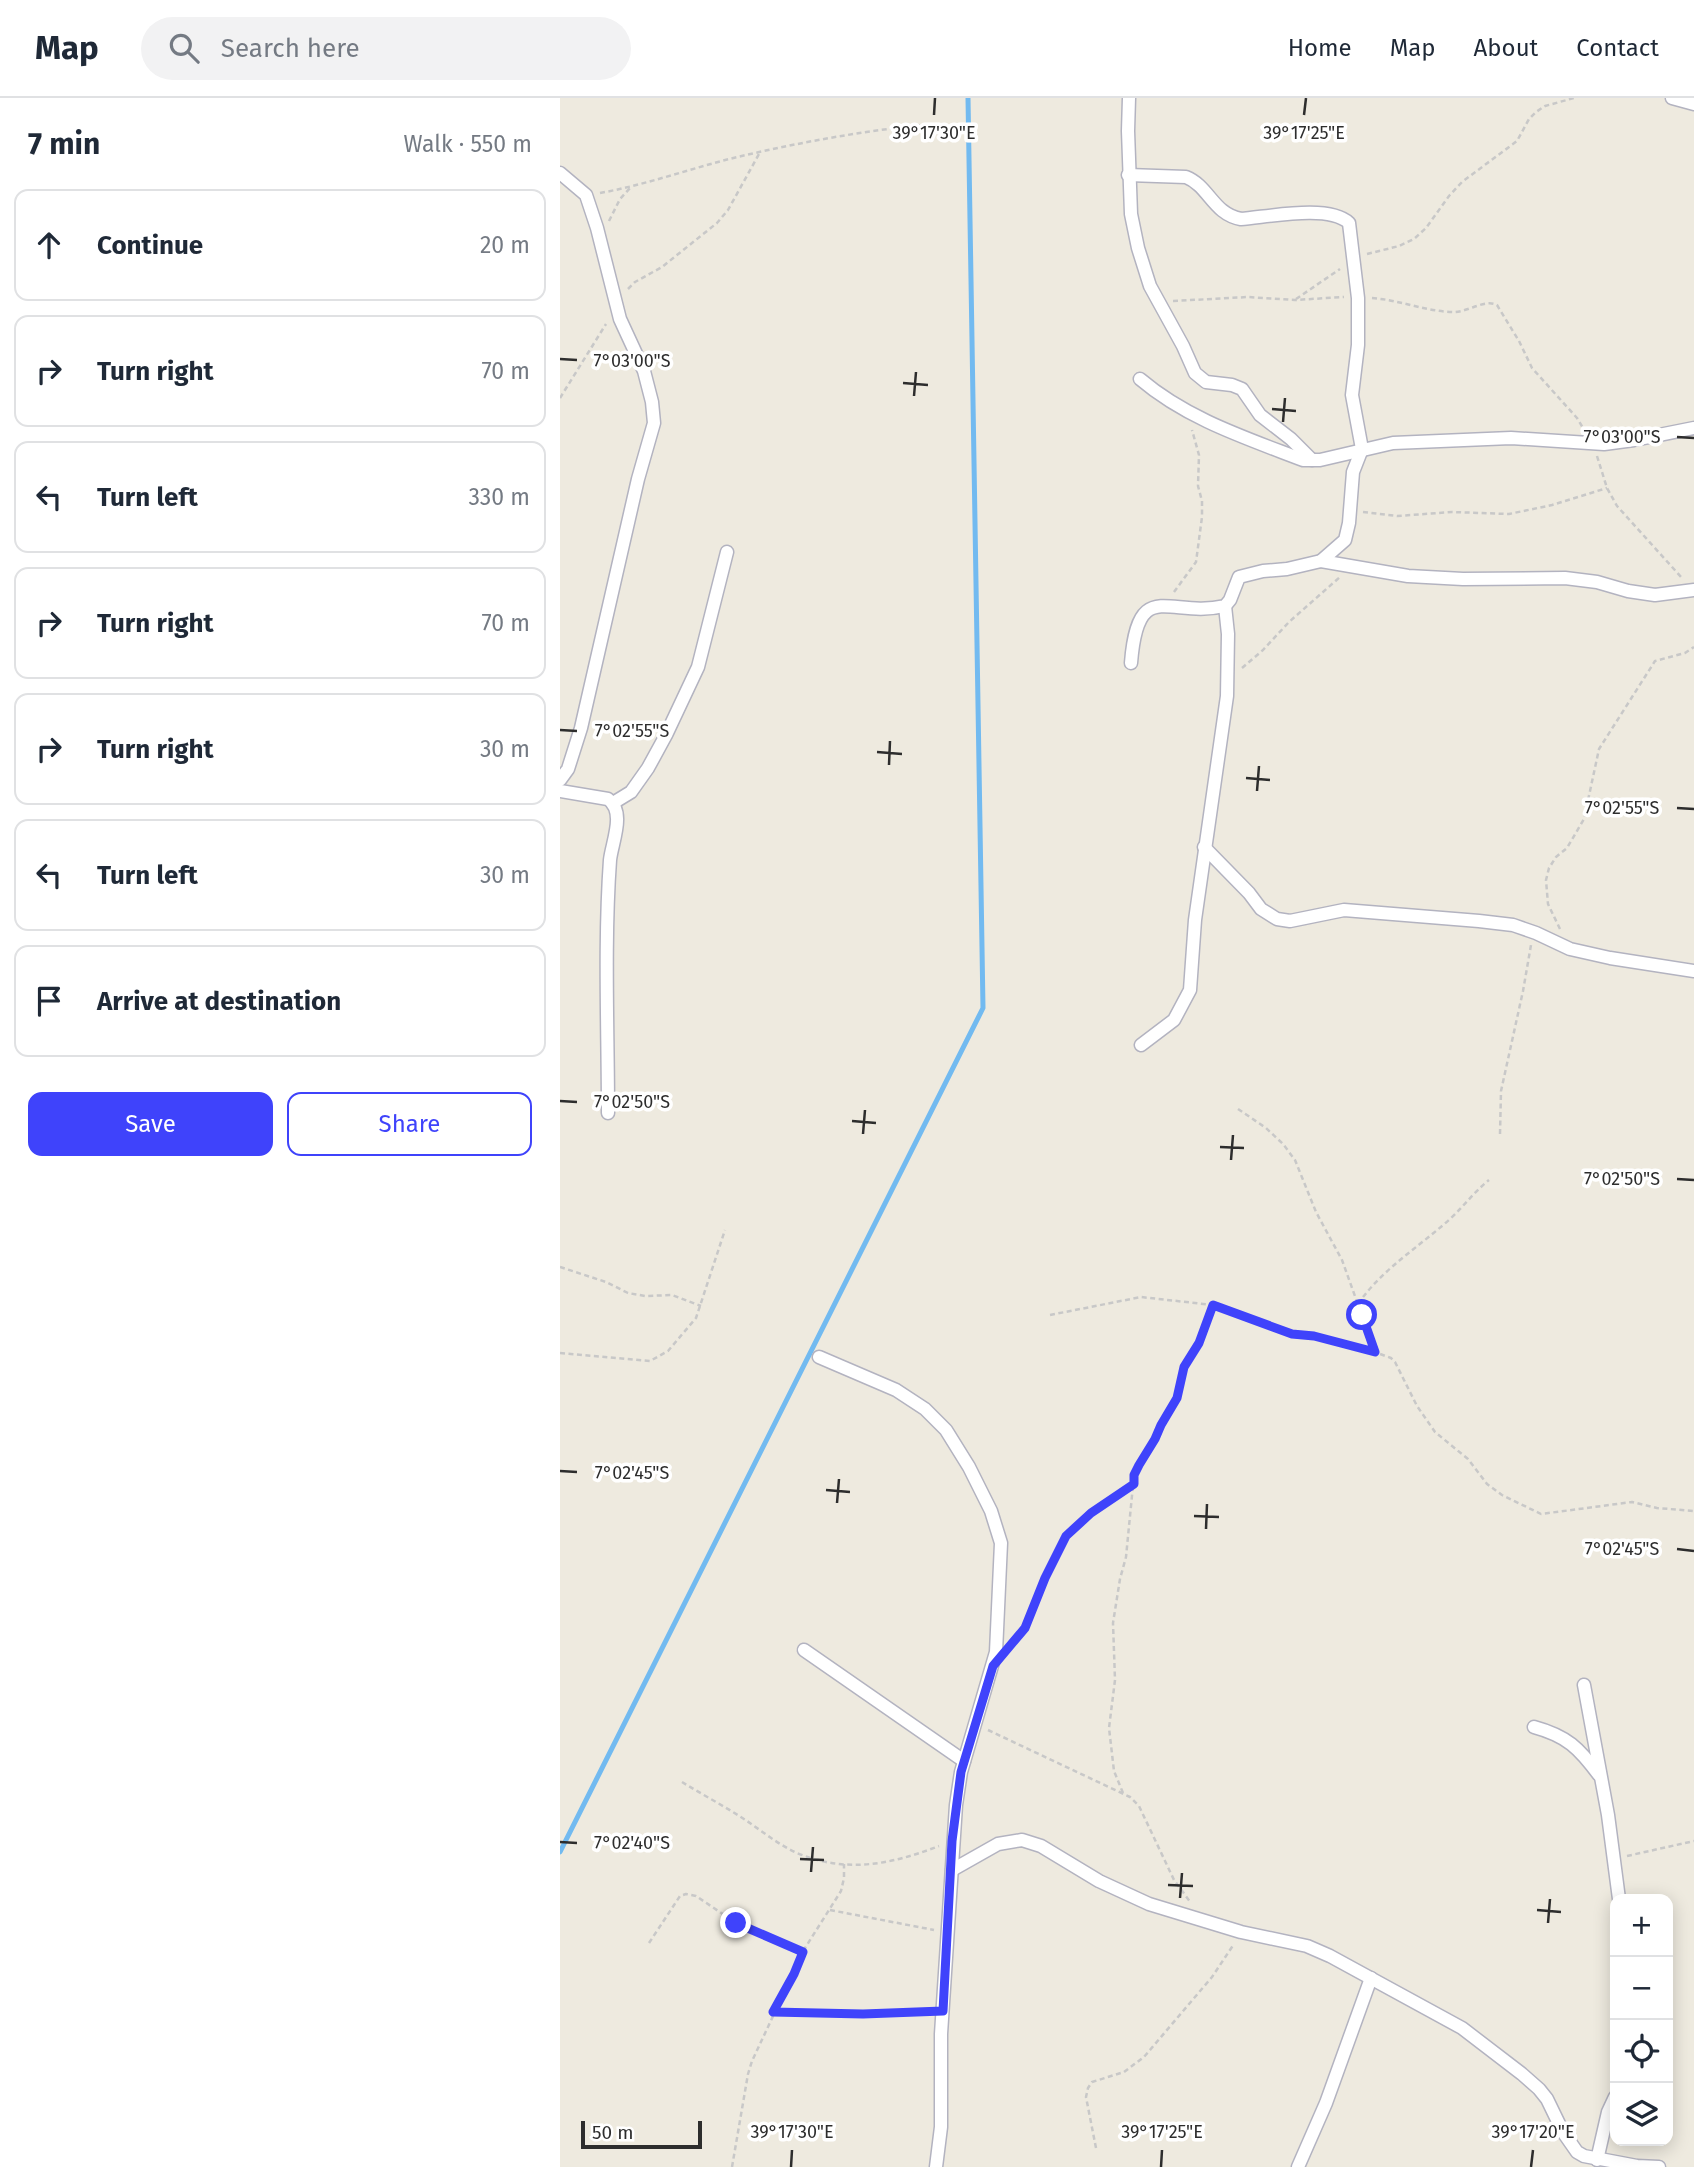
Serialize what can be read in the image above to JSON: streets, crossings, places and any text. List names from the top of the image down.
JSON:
{
  "scale_bar": "50 m",
  "page": {
    "header": "Map",
    "search": "Search here",
    "nav": [
      "Home",
      "Map",
      "About",
      "Contact"
    ],
    "heading": ["7 min", "Walk · 550 m"],
    "list": [
      ["Continue", "20 m"],
      ["Turn right", "70 m"],
      ["Turn left", "330 m"],
      ["Turn right", "70 m"],
      ["Turn right", "30 m"],
      ["Turn left", "30 m"],
      "Arrive at destination"
    ],
    "buttons": ["Save", "Share"],
    "map_buttons": ["+", "−"],
    "scale": "50 m"
  },
  "coordinates": [
    "39°17'30\"E",
    "39°17'25\"E",
    "7°03'00\"S",
    "7°02'55\"S",
    "7°02'50\"S",
    "7°02'45\"S",
    "7°02'40\"S",
    "39°17'20\"E"
  ]
}
